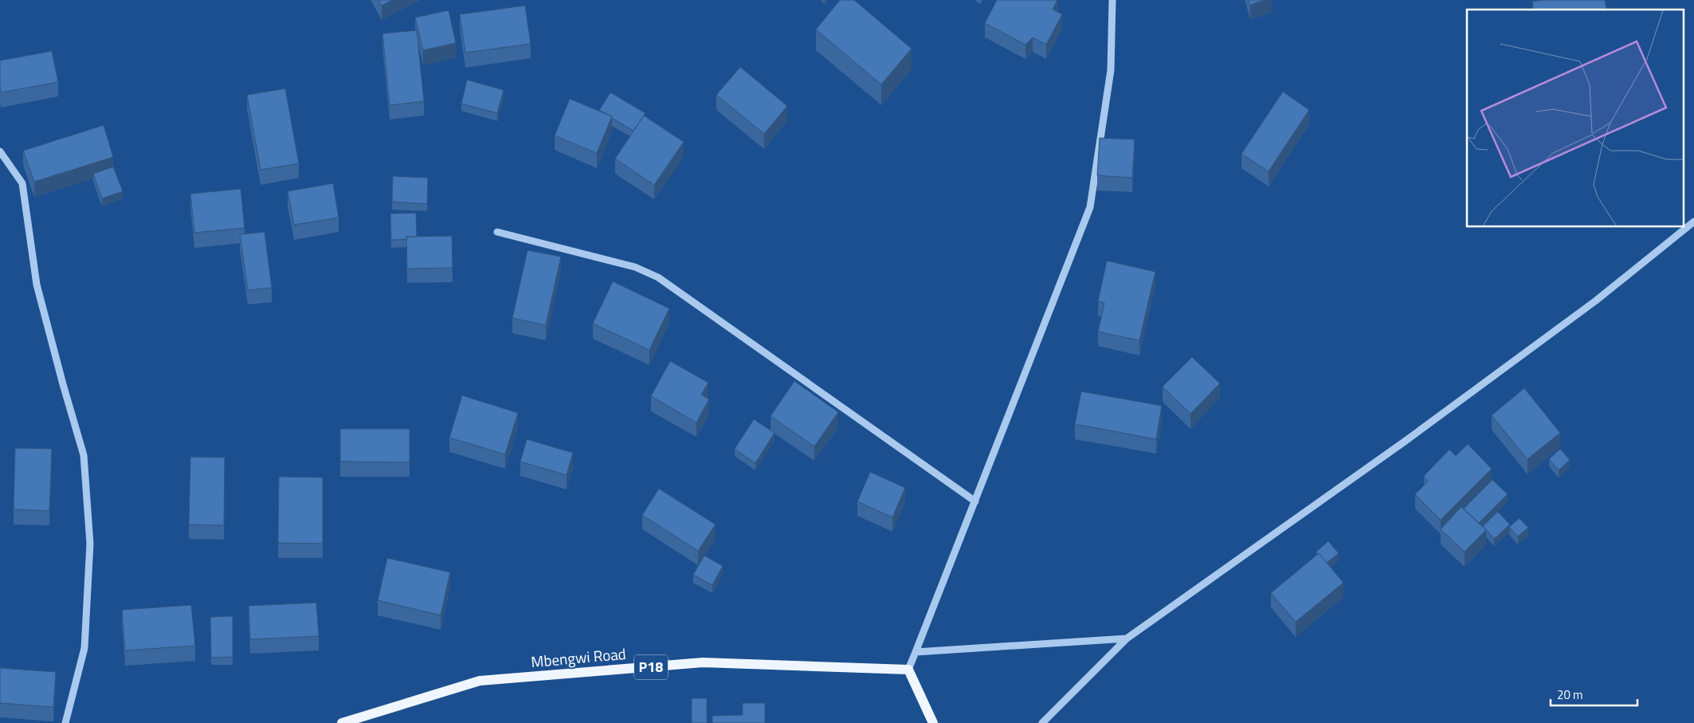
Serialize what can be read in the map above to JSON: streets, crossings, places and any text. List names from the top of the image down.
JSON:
{
  "streets": {
    "main road": ["Mbengwi Road", "P18"]
  },
  "scale_bar": "20 m"
}
